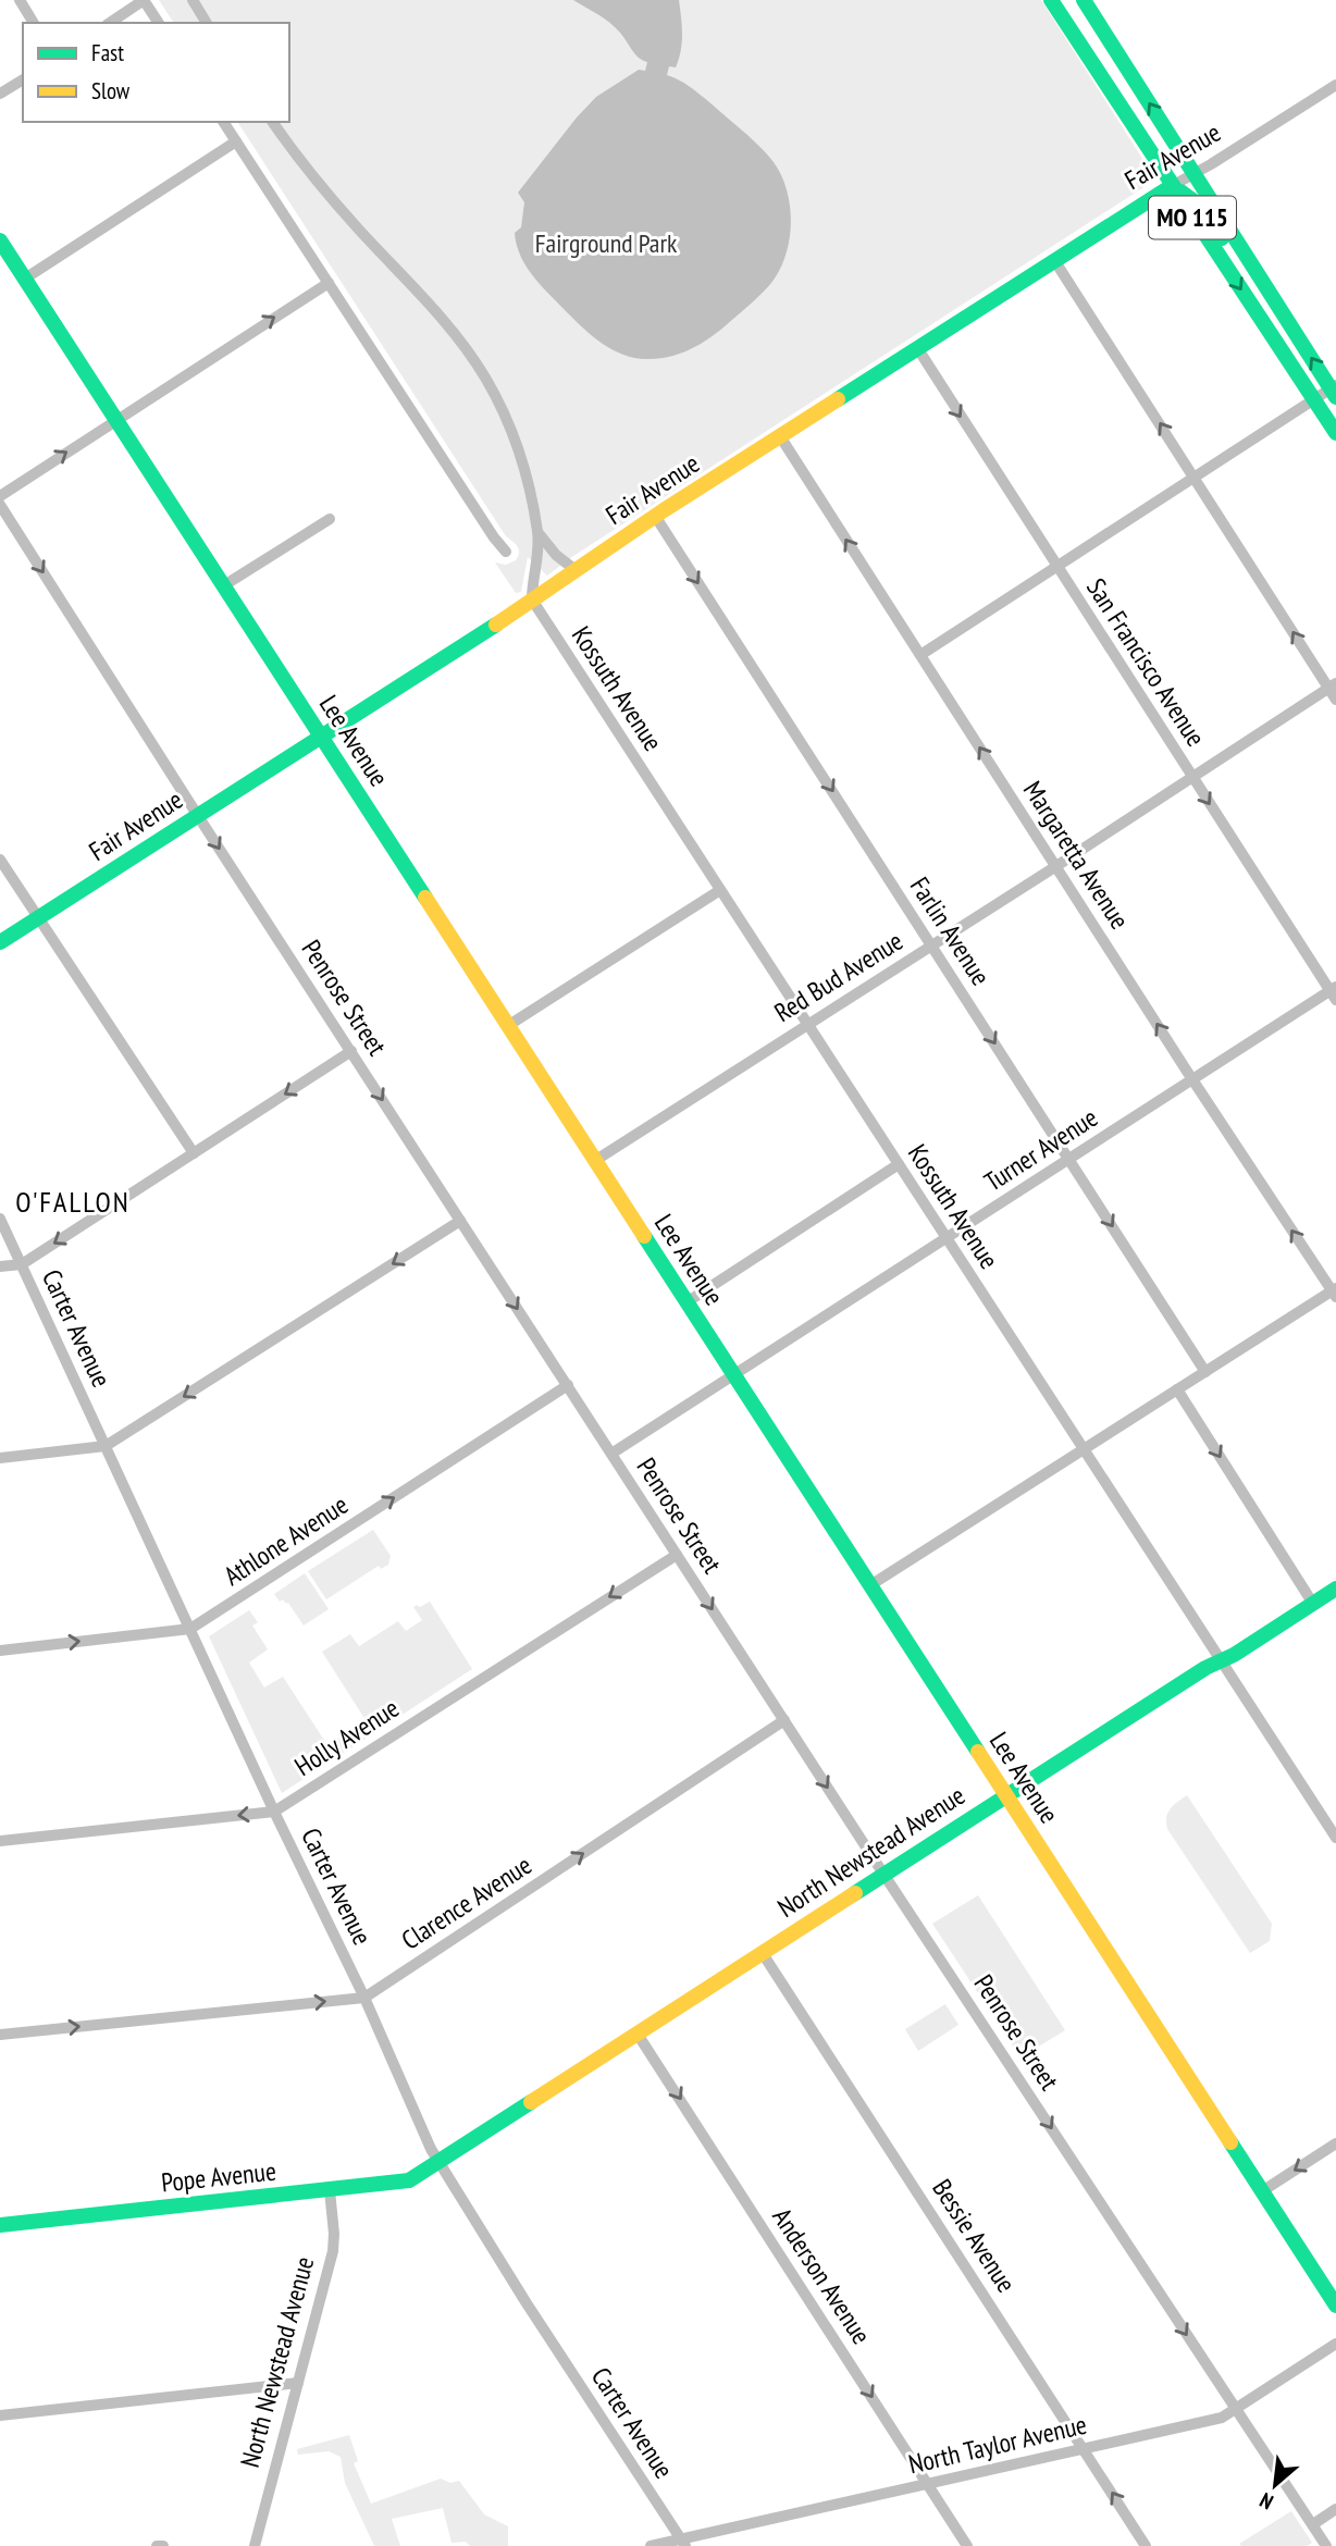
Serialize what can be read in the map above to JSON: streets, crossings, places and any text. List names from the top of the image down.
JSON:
{
  "streets": {
    "street": [
      "Fair Avenue",
      "MO 115",
      "San Francisco Avenue",
      "Kossuth Avenue",
      "Lee Avenue",
      "Margaretta Avenue",
      "Farlin Avenue",
      "Red Bud Avenue",
      "Penrose Street",
      "Turner Avenue",
      "Carter Avenue",
      "Athlone Avenue",
      "Holly Avenue",
      "North Newstead Avenue",
      "Clarence Avenue",
      "Pope Avenue",
      "Bessie Avenue",
      "Anderson Avenue",
      "North Taylor Avenue"
    ]
  },
  "crossings": [
    ["Fair Avenue", "MO 115"],
    ["Fair Avenue", "San Francisco Avenue"],
    ["Fair Avenue", "Kossuth Avenue"],
    ["Fair Avenue", "Lee Avenue"],
    ["Fair Avenue", "Margaretta Avenue"],
    ["Fair Avenue", "Farlin Avenue"],
    ["Fair Avenue", "Penrose Street"],
    ["San Francisco Avenue", "Red Bud Avenue"],
    ["San Francisco Avenue", "Turner Avenue"],
    ["Kossuth Avenue", "Red Bud Avenue"],
    ["Kossuth Avenue", "Turner Avenue"],
    ["Kossuth Avenue", "North Newstead Avenue"],
    ["Lee Avenue", "Red Bud Avenue"],
    ["Lee Avenue", "Turner Avenue"],
    ["Lee Avenue", "North Newstead Avenue"],
    ["Margaretta Avenue", "Red Bud Avenue"],
    ["Margaretta Avenue", "Turner Avenue"],
    ["Farlin Avenue", "Red Bud Avenue"],
    ["Farlin Avenue", "Turner Avenue"],
    ["Penrose Street", "Athlone Avenue"],
    ["Penrose Street", "Holly Avenue"],
    ["Penrose Street", "North Newstead Avenue"],
    ["Penrose Street", "Clarence Avenue"],
    ["Penrose Street", "North Taylor Avenue"],
    ["Carter Avenue", "Athlone Avenue"],
    ["Carter Avenue", "Holly Avenue"],
    ["Carter Avenue", "North Newstead Avenue"],
    ["Carter Avenue", "Clarence Avenue"],
    ["Carter Avenue", "Pope Avenue"],
    ["Carter Avenue", "North Taylor Avenue"],
    ["North Newstead Avenue", "Pope Avenue"],
    ["North Newstead Avenue", "Bessie Avenue"],
    ["North Newstead Avenue", "Anderson Avenue"],
    ["Bessie Avenue", "North Taylor Avenue"],
    ["Anderson Avenue", "North Taylor Avenue"]
  ],
  "one_way": [
    "San Francisco Avenue",
    "Margaretta Avenue",
    "Farlin Avenue",
    "Penrose Street",
    "Athlone Avenue",
    "Holly Avenue",
    "Clarence Avenue",
    "Anderson Avenue"
  ],
  "districts": ["O'FALLON"],
  "parks": ["Fairground Park"],
  "legend": ["Fast", "Slow"],
  "north": "bottom left"
}
